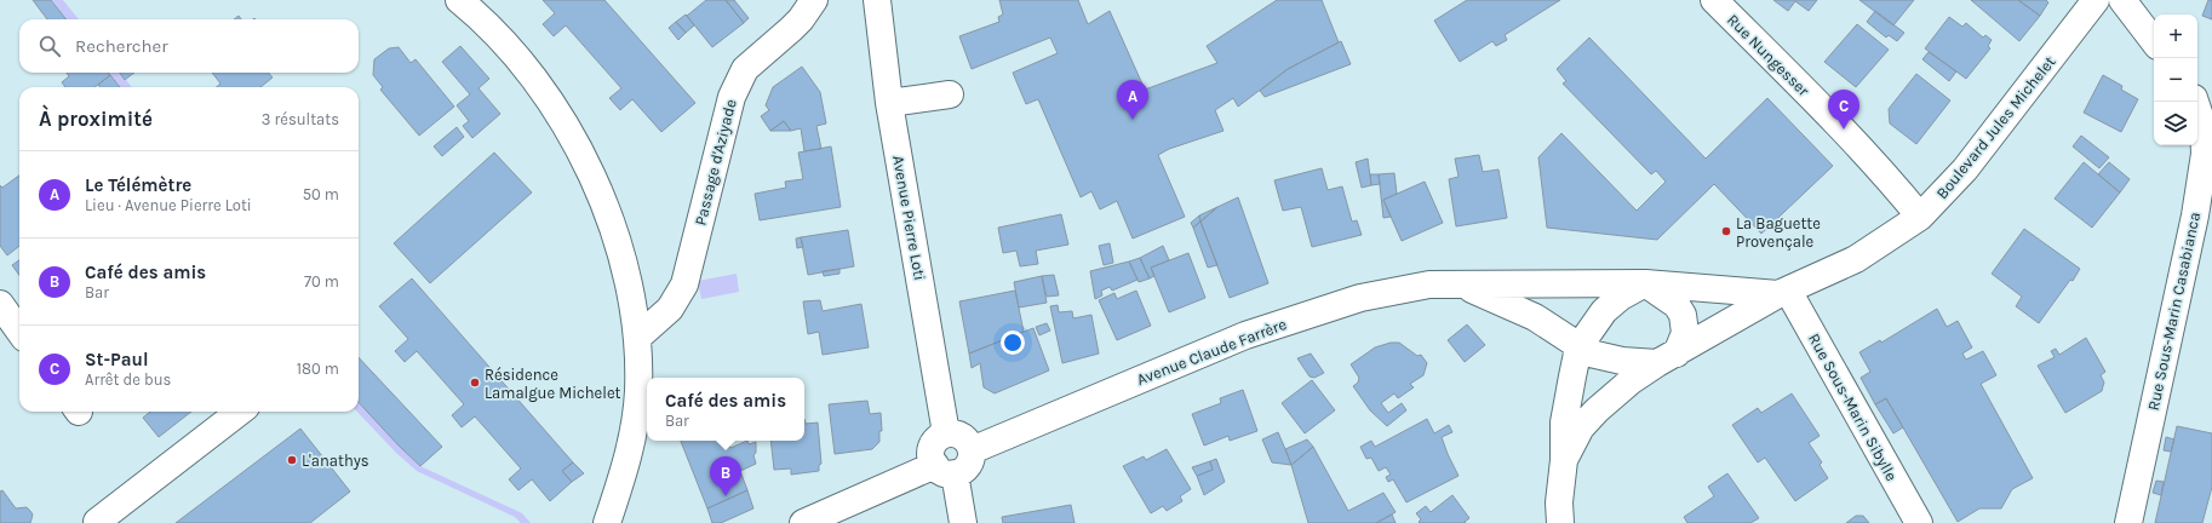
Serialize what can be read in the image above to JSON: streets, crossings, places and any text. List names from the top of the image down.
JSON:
{
  "streets": {
    "street": [
      "Rue Nungesser",
      "Boulevard Jules Michelet",
      "Passage d'Aziyade",
      "Avenue Pierre Loti",
      "Rue Sous-Marin Casabianca",
      "Avenue Claude Farrère",
      "Rue Sous-Marin Sibylle"
    ]
  },
  "crossings": [
    ["Rue Nungesser", "Boulevard Jules Michelet"],
    ["Boulevard Jules Michelet", "Avenue Claude Farrère"],
    ["Boulevard Jules Michelet", "Rue Sous-Marin Sibylle"],
    ["Avenue Pierre Loti", "Avenue Claude Farrère"]
  ],
  "places": ["La Baguette Provençale", "Résidence Lamalgue Michelet", "L'anathys"],
  "page": {
    "map_buttons": ["+", "−"],
    "search": "Rechercher",
    "pins": ["A", "C", "B"],
    "heading": ["À proximité", "3 résultats"],
    "list": [
      {
        "mark": "A",
        "name": "Le Télémètre",
        "note": "Lieu · Avenue Pierre Loti",
        "value": "50 m"
      },
      {
        "mark": "B",
        "name": "Café des amis",
        "note": "Bar",
        "value": "70 m"
      },
      {
        "mark": "C",
        "name": "St-Paul",
        "note": "Arrêt de bus",
        "value": "180 m"
      }
    ],
    "popup": ["Café des amis", "Bar"]
  }
}
